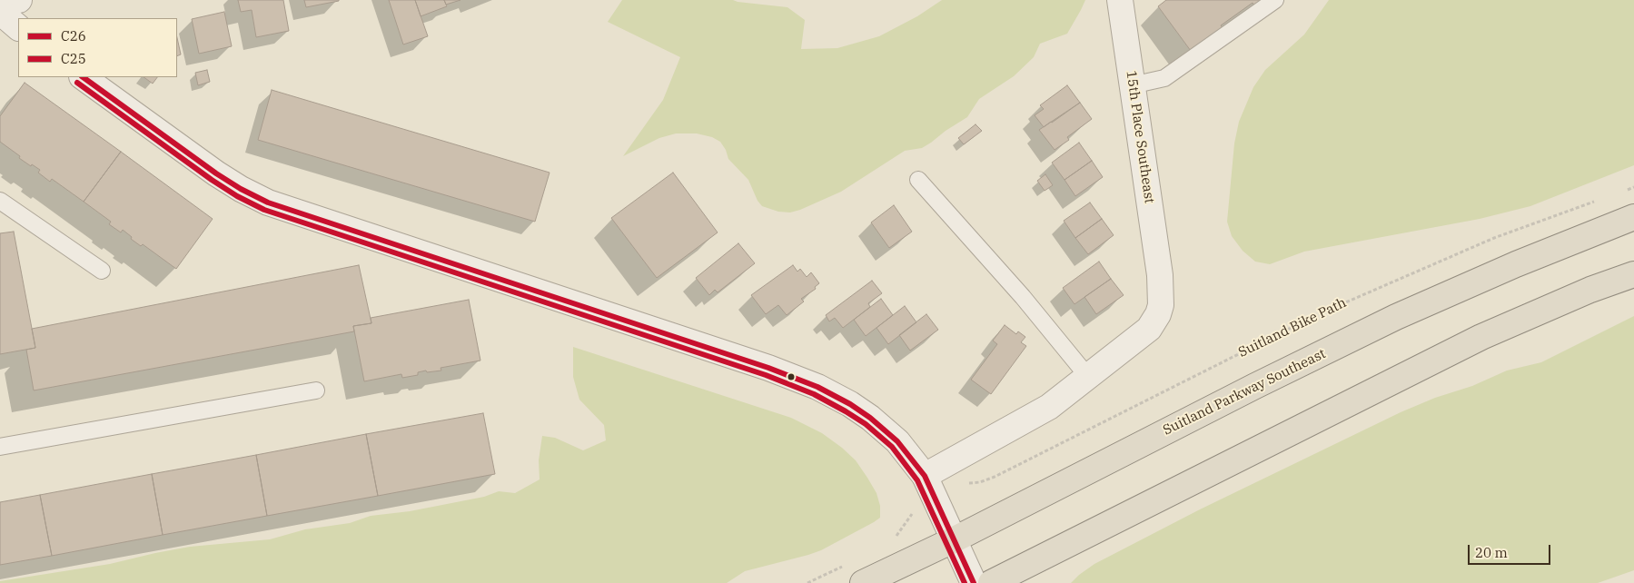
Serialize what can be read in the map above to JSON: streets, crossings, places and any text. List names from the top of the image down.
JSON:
{
  "streets": {
    "highway": ["Suitland Parkway Southeast"],
    "street": ["15th Place Southeast"],
    "path": ["Suitland Bike Path"]
  },
  "lines": ["transit line C26", "transit line C25"],
  "legend": ["C26", "C25"],
  "scale_bar": "20 m"
}
